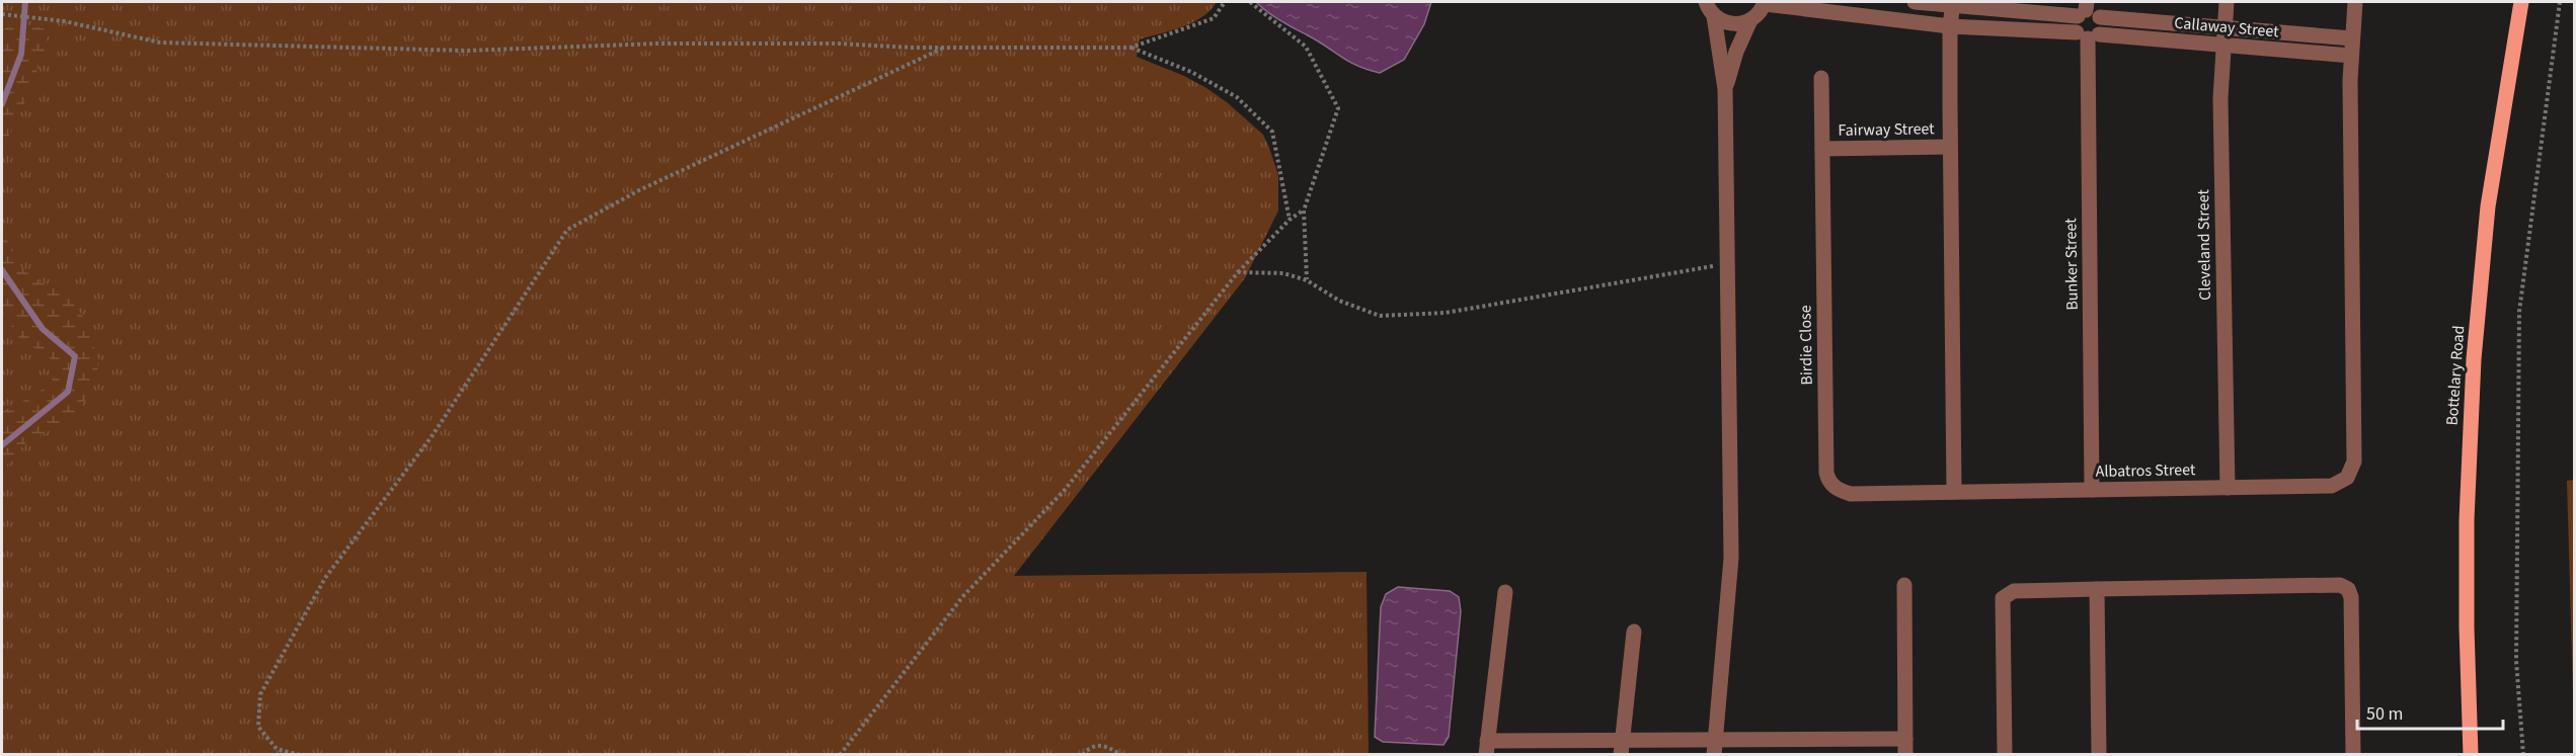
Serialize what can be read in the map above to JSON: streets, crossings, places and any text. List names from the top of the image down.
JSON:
{
  "streets": {
    "main road": ["Bottelary Road"],
    "street": [
      "Callaway Street",
      "Fairway Street",
      "Cleveland Street",
      "Bunker Street",
      "Birdie Close",
      "Albatros Street"
    ]
  },
  "crossings": [
    ["Callaway Street", "Cleveland Street"],
    ["Callaway Street", "Bunker Street"],
    ["Callaway Street", "Albatros Street"],
    ["Fairway Street", "Birdie Close"],
    ["Cleveland Street", "Albatros Street"],
    ["Bunker Street", "Albatros Street"],
    ["Birdie Close", "Albatros Street"]
  ],
  "scale_bar": "50 m"
}
